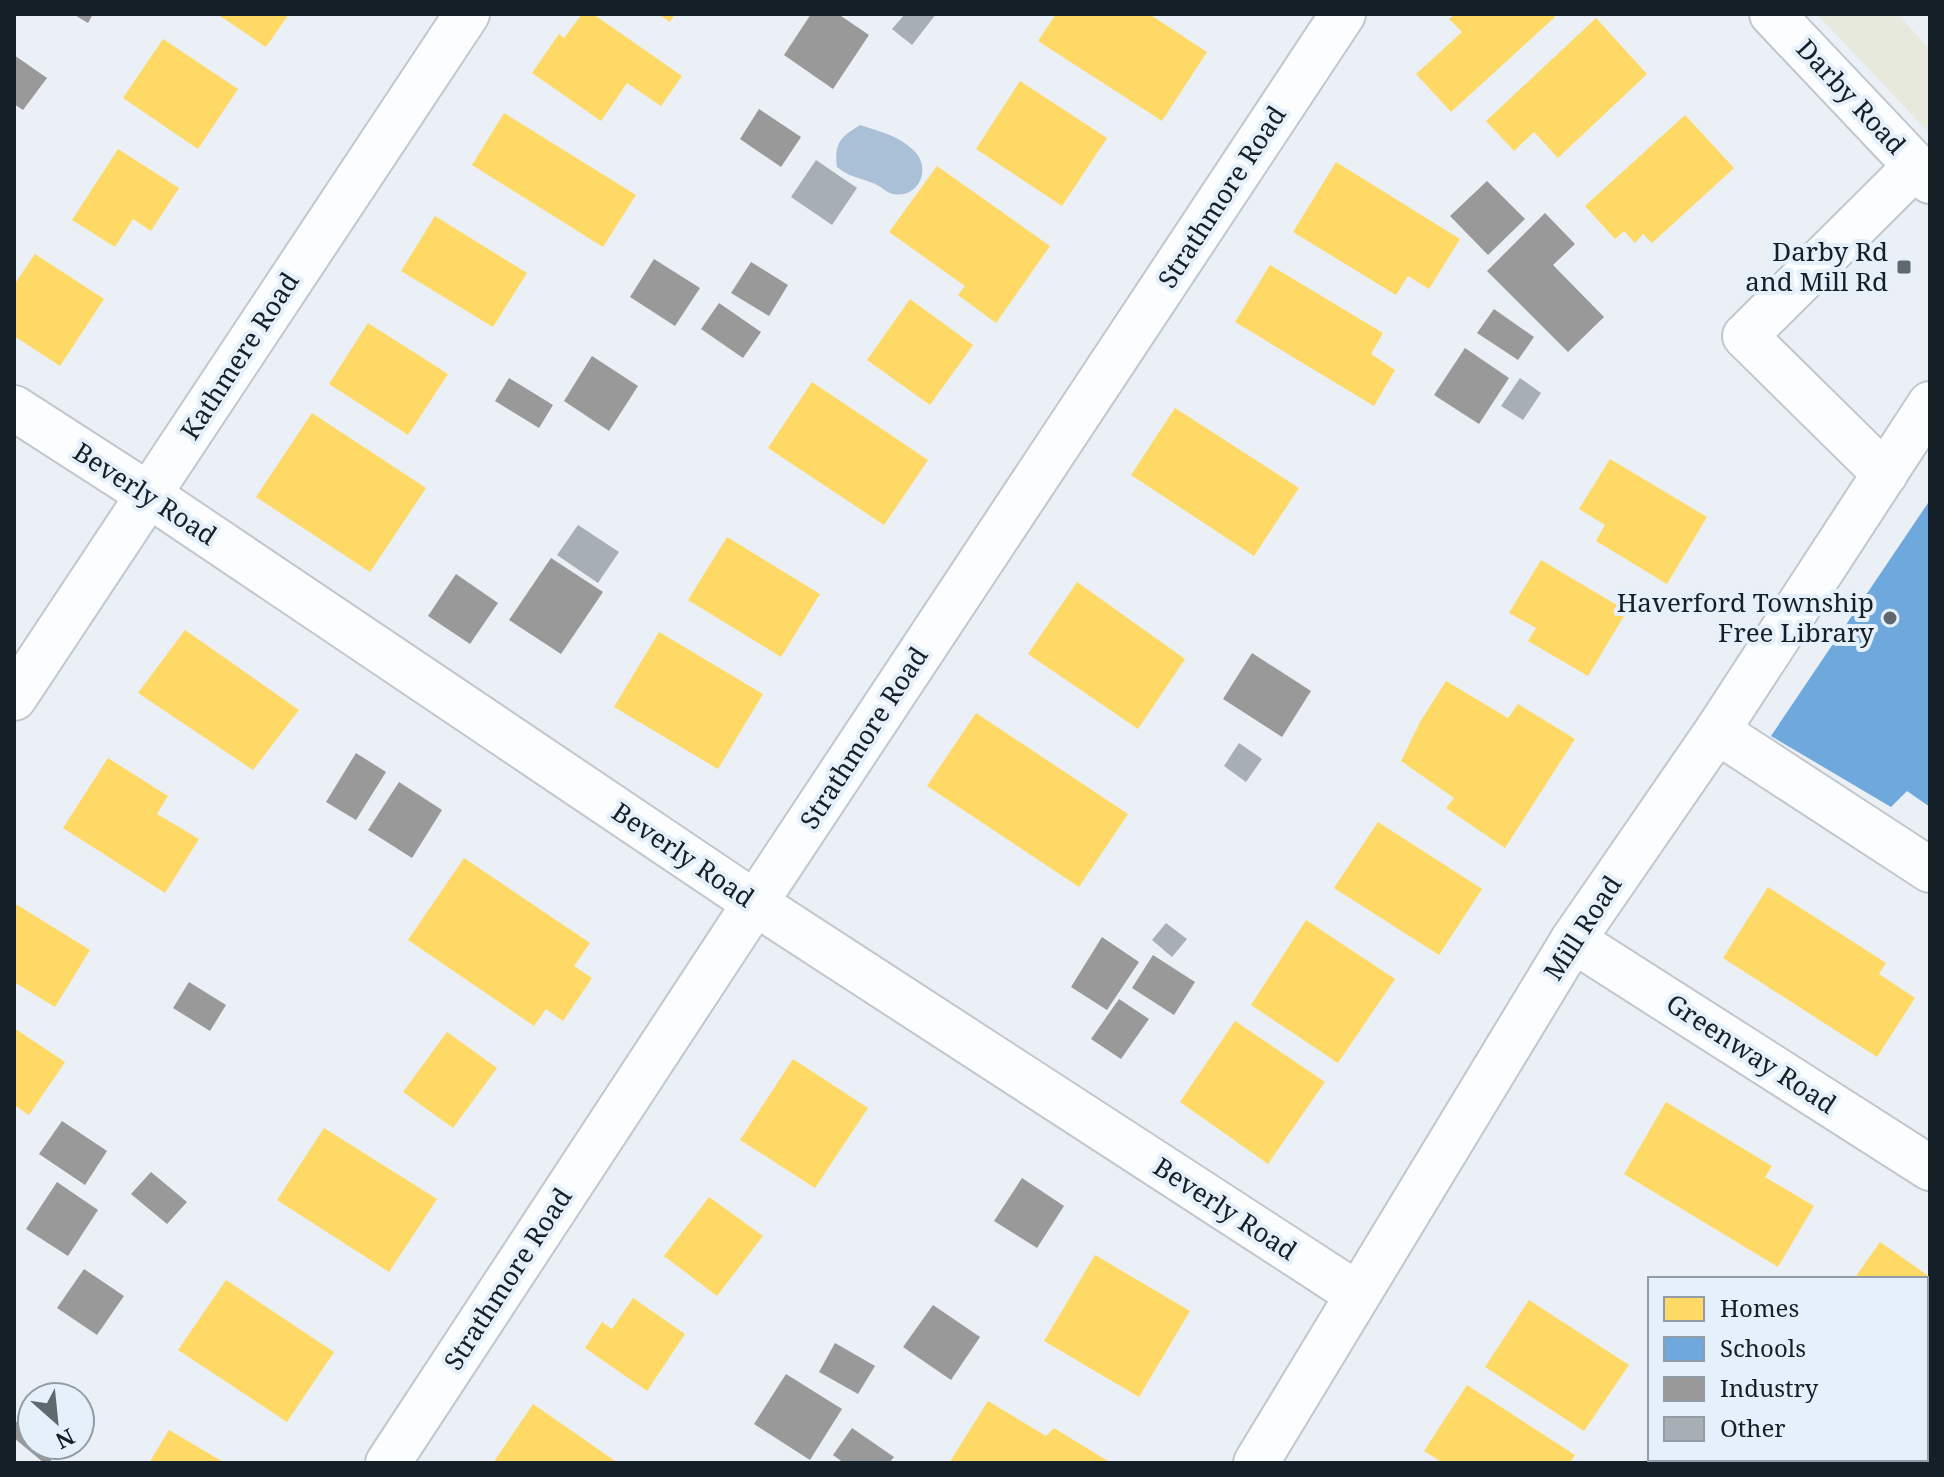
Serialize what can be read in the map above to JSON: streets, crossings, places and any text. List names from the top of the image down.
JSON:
{
  "streets": {
    "street": [
      "Darby Road",
      "Strathmore Road",
      "Kathmere Road",
      "Beverly Road",
      "Mill Road",
      "Greenway Road"
    ]
  },
  "crossings": [
    ["Strathmore Road", "Beverly Road"],
    ["Kathmere Road", "Beverly Road"],
    ["Beverly Road", "Mill Road"],
    ["Mill Road", "Greenway Road"]
  ],
  "places": {
    "transit": ["Darby Rd and Mill Rd"],
    "other": ["Haverford Township Free Library"]
  },
  "legend": [
    "Homes",
    "Schools",
    "Industry",
    "Other"
  ],
  "north": "bottom right"
}
